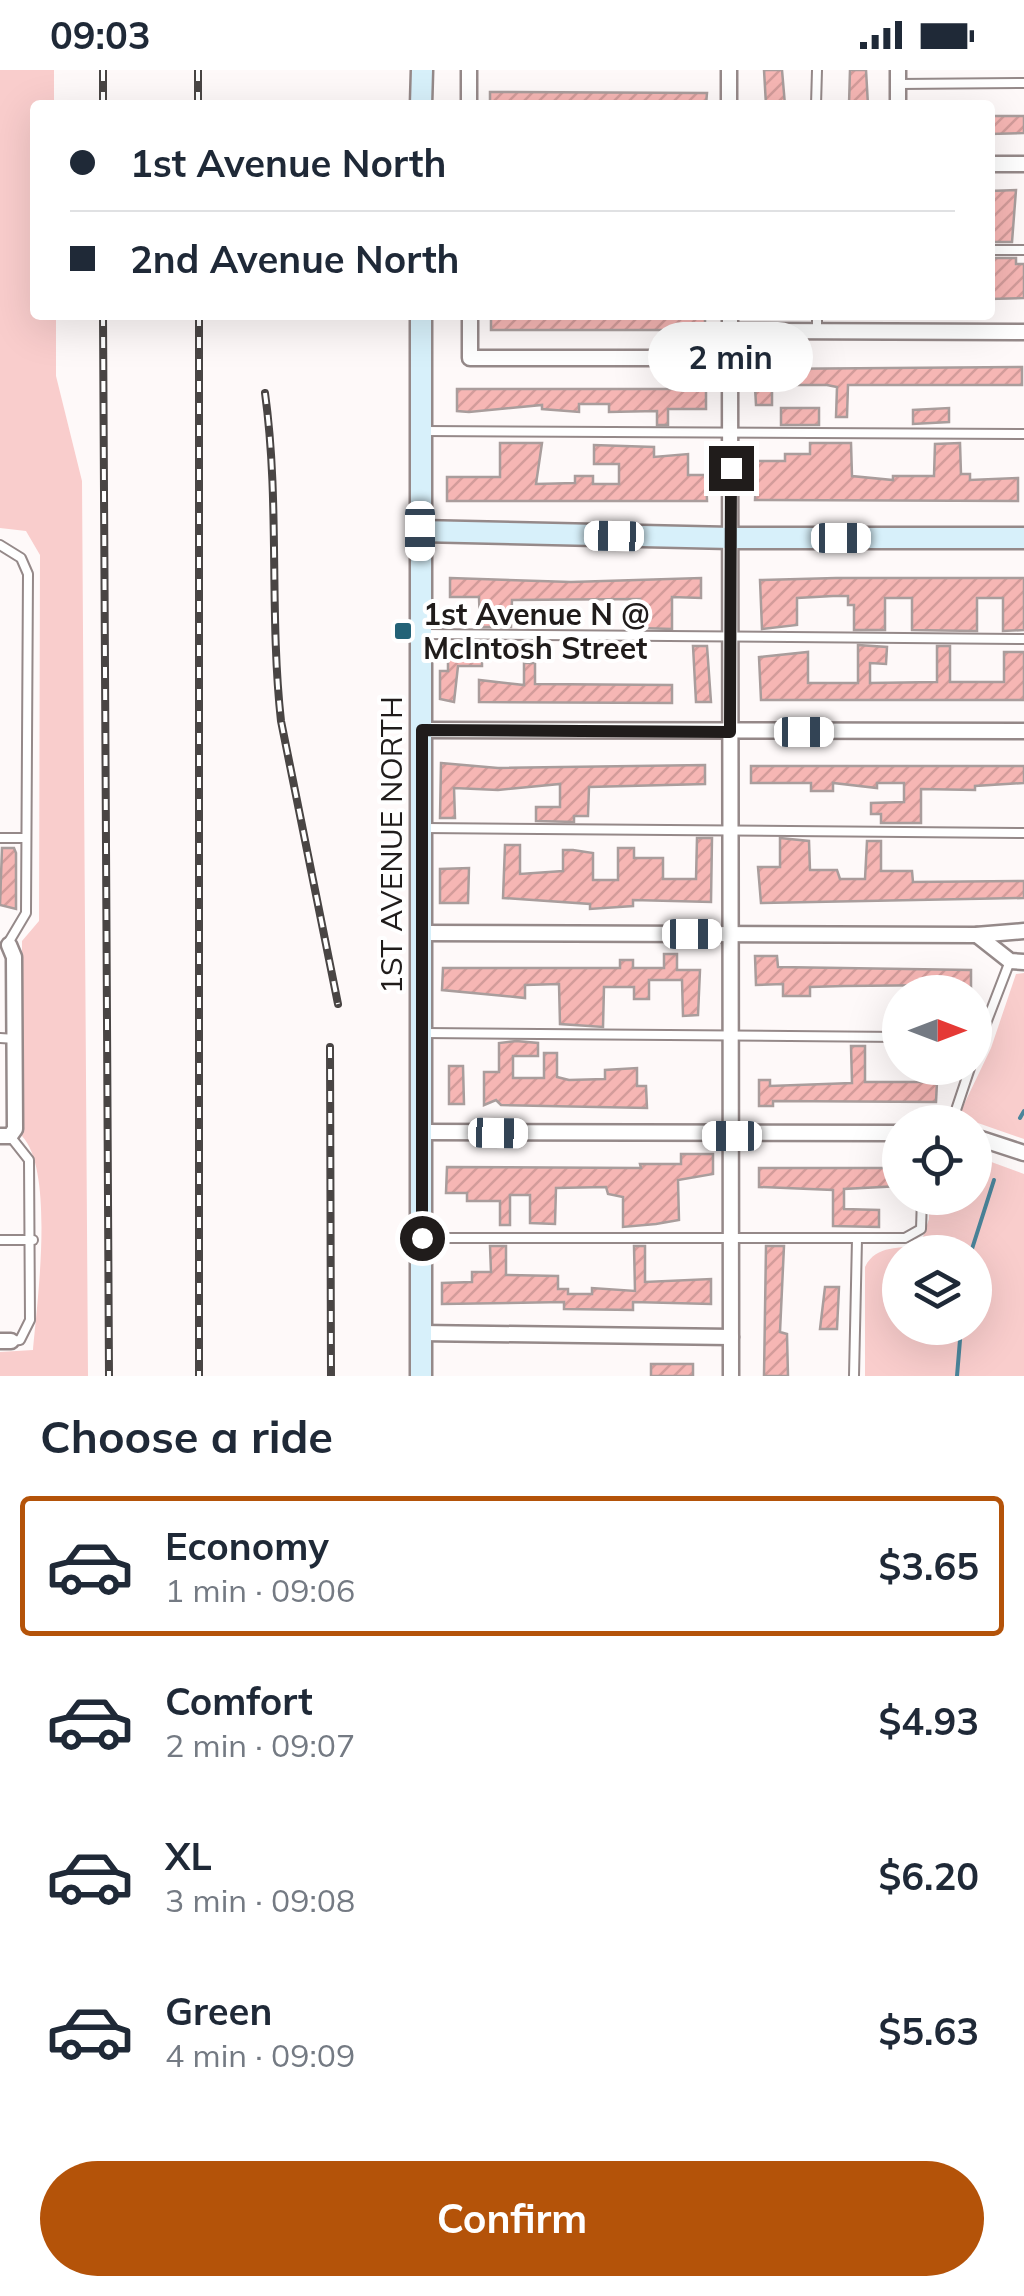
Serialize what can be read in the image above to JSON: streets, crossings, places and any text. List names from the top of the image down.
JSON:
{
  "streets": {
    "main road": ["1ST AVENUE NORTH"]
  },
  "places": {
    "transit": ["1st Avenue N @ McIntosh Street"]
  },
  "north": "right",
  "page": {
    "status": "09:03",
    "banner": ["1st Avenue North", "2nd Avenue North"],
    "bubble": "2 min",
    "heading": "Choose a ride",
    "list": [
      {
        "name": "Economy",
        "note": "1 min · 09:06",
        "value": "$3.65"
      },
      {
        "name": "Comfort",
        "note": "2 min · 09:07",
        "value": "$4.93"
      },
      {
        "name": "XL",
        "note": "3 min · 09:08",
        "value": "$6.20"
      },
      {
        "name": "Green",
        "note": "4 min · 09:09",
        "value": "$5.63"
      }
    ],
    "buttons": "Confirm"
  }
}
